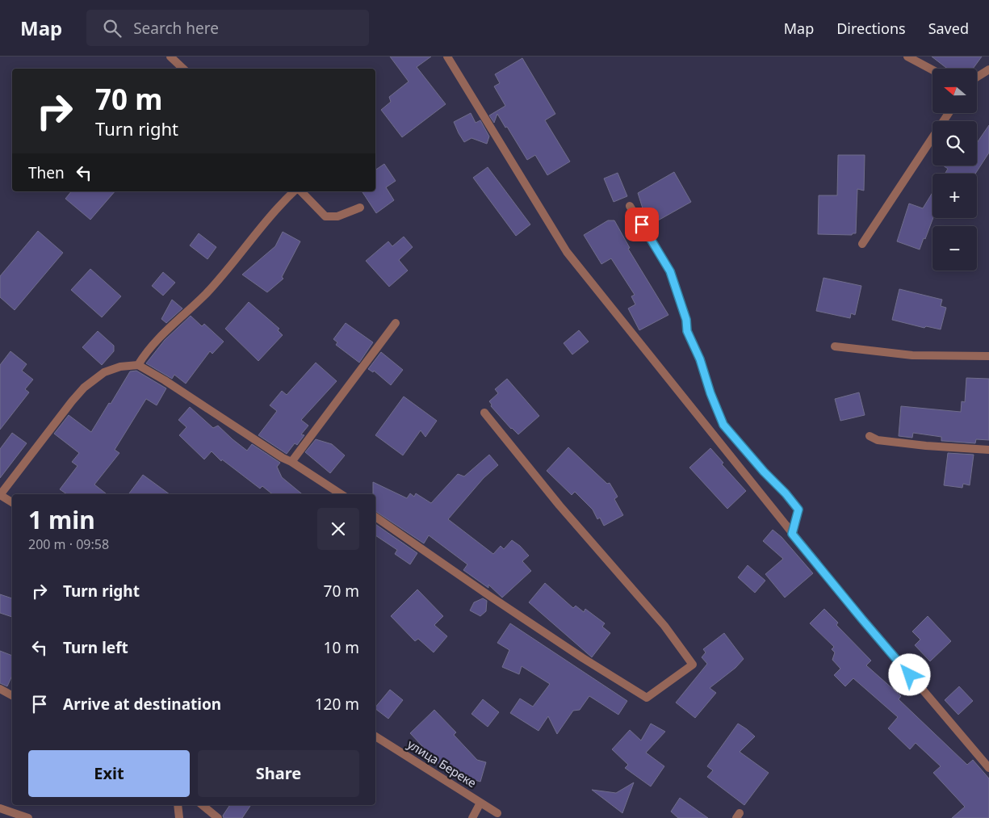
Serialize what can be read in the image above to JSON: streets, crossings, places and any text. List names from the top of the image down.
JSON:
{
  "streets": {
    "street": ["улица Береке"]
  },
  "north": "left",
  "page": {
    "header": "Map",
    "search": "Search here",
    "nav": ["Map", "Directions", "Saved"],
    "map_buttons": ["+", "−"],
    "turn": ["70 m", "Turn right"],
    "then": "Then",
    "heading": ["1 min", "200 m · 09:58"],
    "list": [
      {
        "name": "Turn right",
        "value": "70 m"
      },
      {
        "name": "Turn left",
        "value": "10 m"
      },
      {
        "name": "Arrive at destination",
        "value": "120 m"
      }
    ],
    "buttons": ["Exit", "Share"]
  }
}
